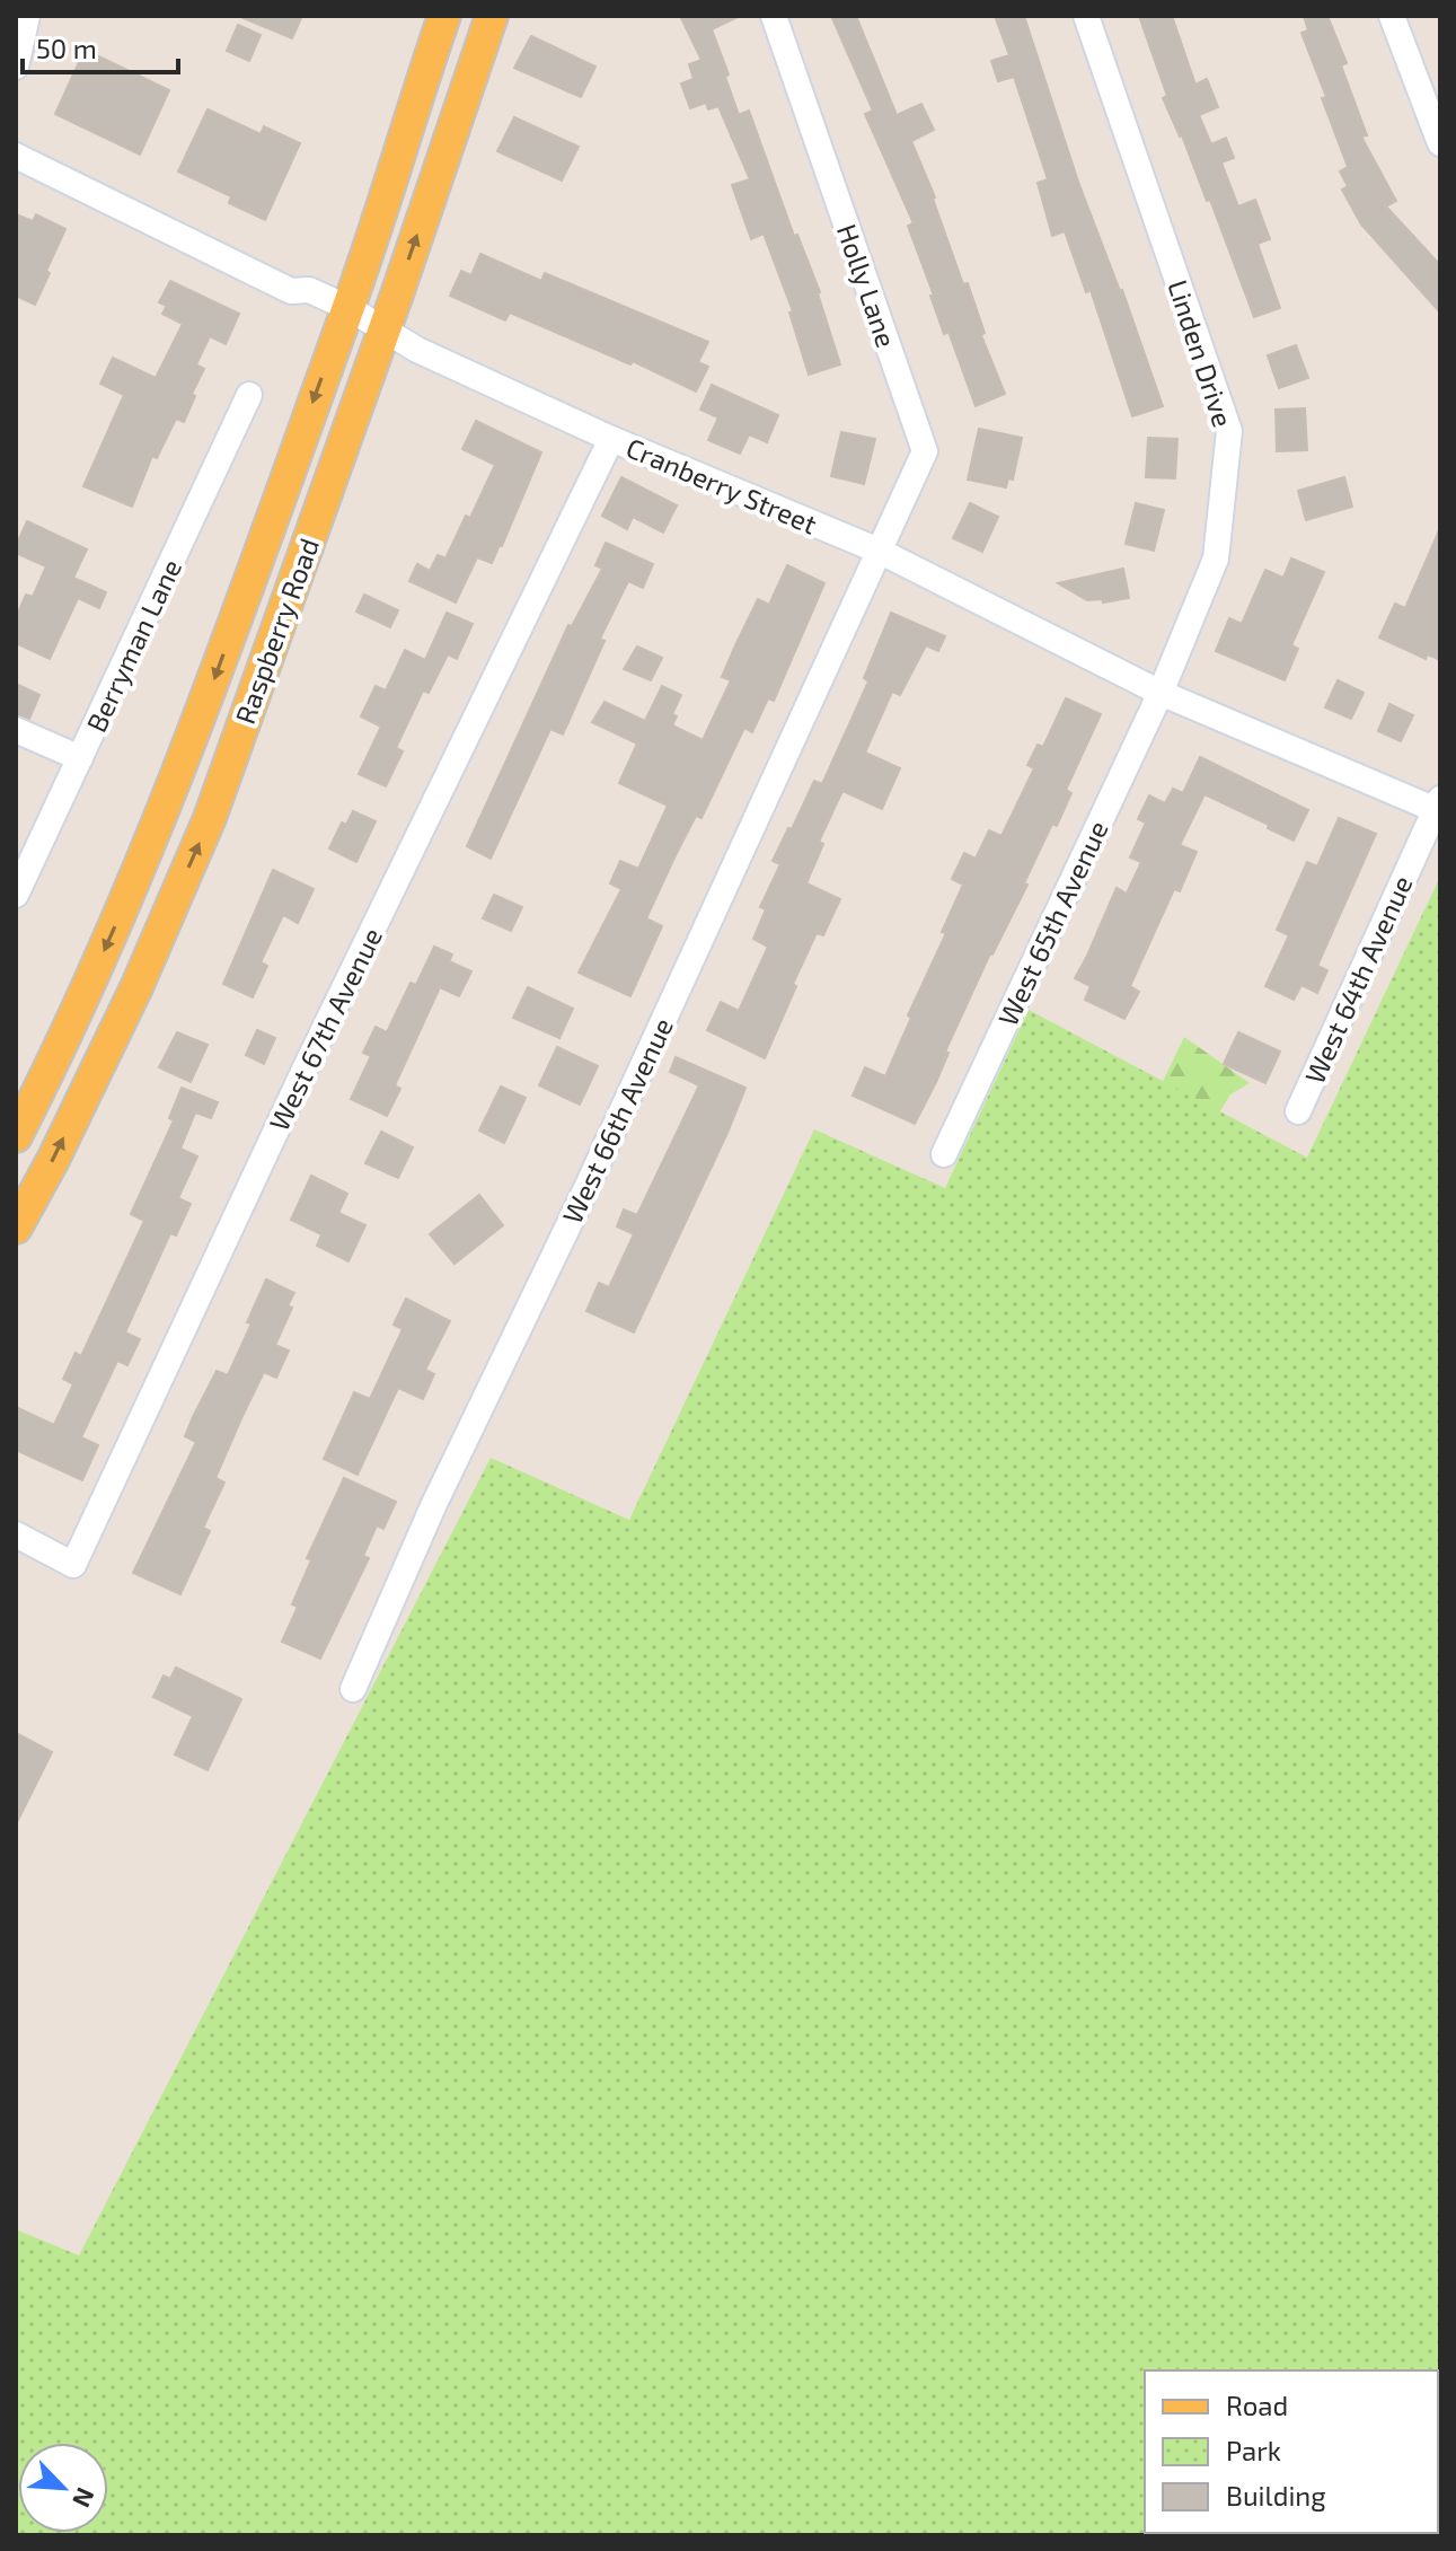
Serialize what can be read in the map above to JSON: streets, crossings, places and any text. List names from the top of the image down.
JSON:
{
  "streets": {
    "main road": ["Raspberry Road"],
    "street": [
      "Holly Lane",
      "Linden Drive",
      "Cranberry Street",
      "Berryman Lane",
      "West 65th Avenue",
      "West 64th Avenue",
      "West 67th Avenue",
      "West 66th Avenue"
    ]
  },
  "crossings": [
    ["Holly Lane", "Cranberry Street"],
    ["Holly Lane", "West 66th Avenue"],
    ["Linden Drive", "Cranberry Street"],
    ["Linden Drive", "West 65th Avenue"],
    ["Cranberry Street", "Raspberry Road"],
    ["Cranberry Street", "West 65th Avenue"],
    ["Cranberry Street", "West 64th Avenue"],
    ["Cranberry Street", "West 67th Avenue"],
    ["Cranberry Street", "West 66th Avenue"]
  ],
  "legend": ["Road", "Park", "Building"],
  "scale_bar": "50 m",
  "north": "bottom right"
}
